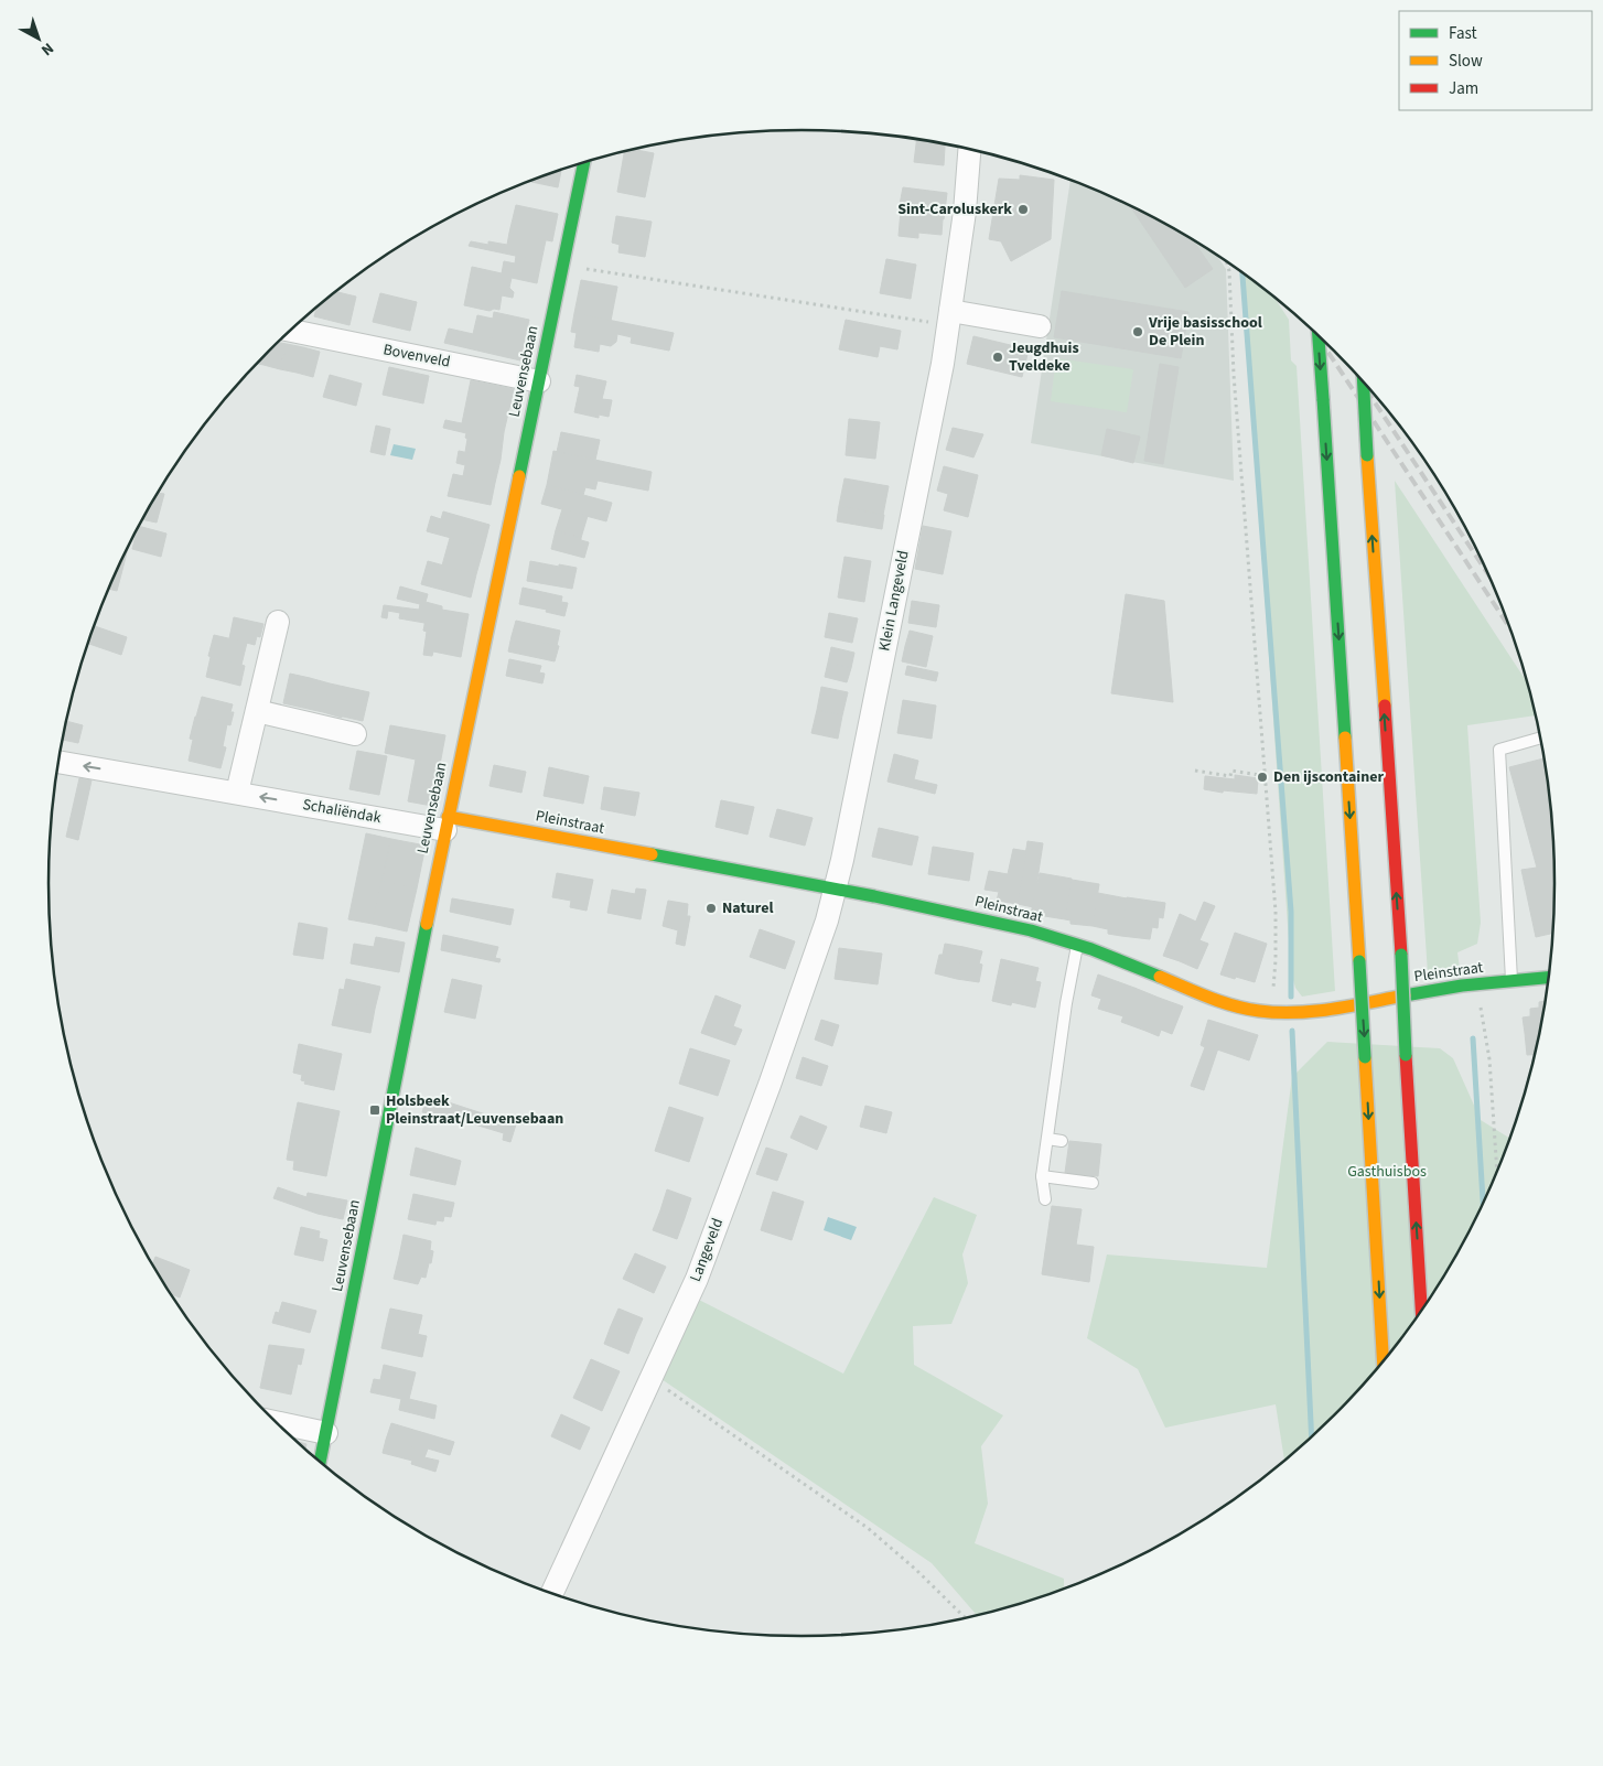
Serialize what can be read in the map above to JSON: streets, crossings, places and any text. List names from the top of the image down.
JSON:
{
  "streets": {
    "main road": ["Leuvensebaan", "Pleinstraat"],
    "street": [
      "Bovenveld",
      "Klein Langeveld",
      "Schaliëndak",
      "Langeveld"
    ]
  },
  "crossings": [
    ["Bovenveld", "Leuvensebaan"],
    ["Leuvensebaan", "Schaliëndak"],
    ["Leuvensebaan", "Pleinstraat"],
    ["Klein Langeveld", "Pleinstraat"],
    ["Klein Langeveld", "Langeveld"],
    ["Schaliëndak", "Pleinstraat"],
    ["Pleinstraat", "Langeveld"]
  ],
  "one_way": ["Schaliëndak"],
  "parks": ["Gasthuisbos"],
  "places": {
    "other": [
      "Sint-Caroluskerk",
      "Vrije basisschool De Plein",
      "Jeugdhuis Tveldeke",
      "Den ijscontainer",
      "Naturel"
    ],
    "transit": ["Holsbeek Pleinstraat/Leuvensebaan"]
  },
  "legend": ["Fast", "Slow", "Jam"],
  "north": "bottom right"
}
